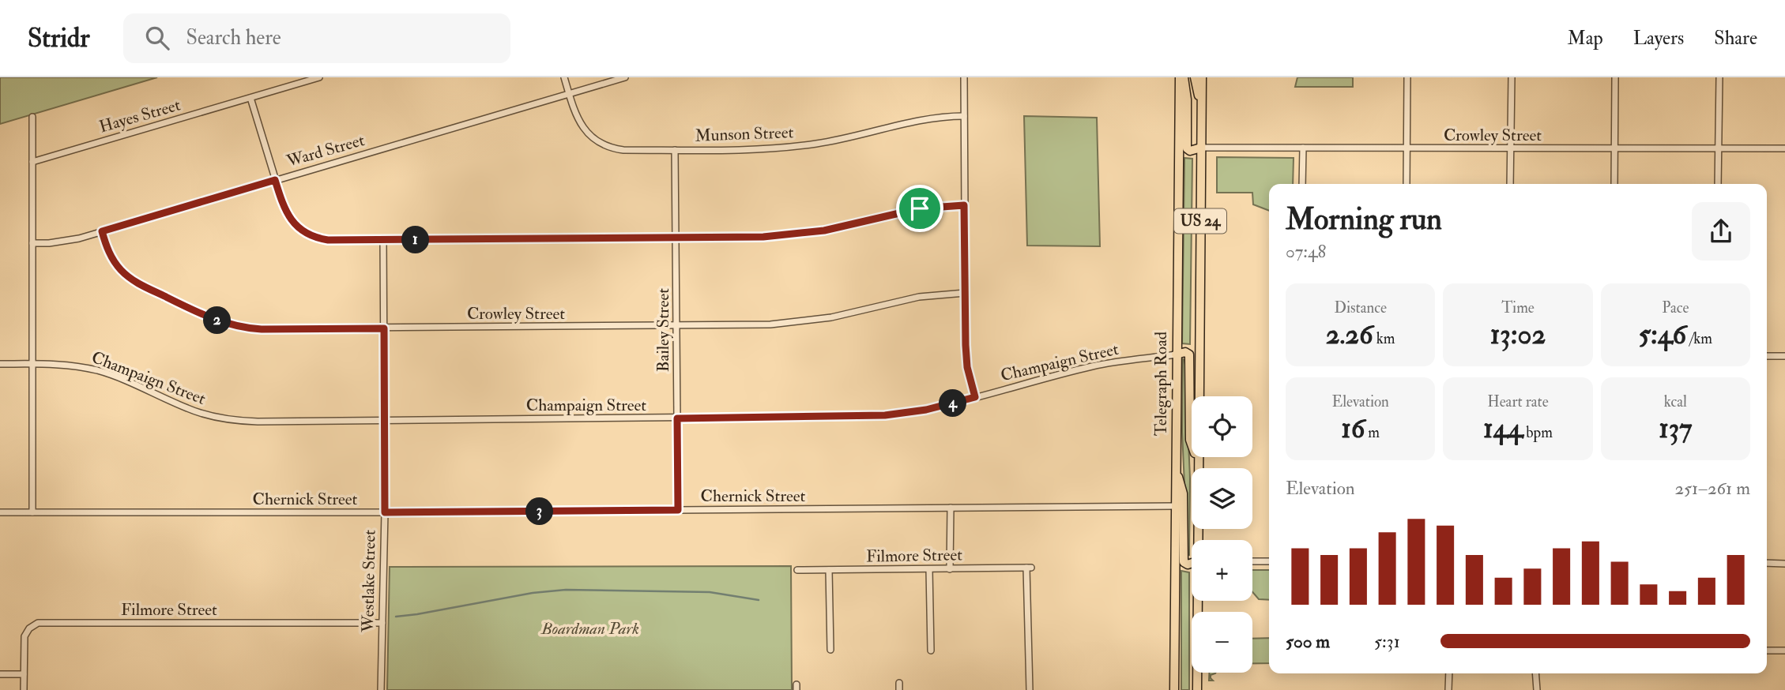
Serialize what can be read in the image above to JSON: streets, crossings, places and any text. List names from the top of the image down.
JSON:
{
  "streets": {
    "main road": ["US 24", "Telegraph Road"],
    "street": [
      "Hayes Street",
      "Munson Street",
      "Crowley Street",
      "Ward Street",
      "Bailey Street",
      "Champaign Street",
      "Chernick Street",
      "Filmore Street",
      "Westlake Street"
    ]
  },
  "crossings": [
    ["Munson Street", "Ward Street"],
    ["Munson Street", "Bailey Street"],
    ["Crowley Street", "Ward Street"],
    ["Crowley Street", "US 24"],
    ["Crowley Street", "Bailey Street"],
    ["Crowley Street", "Westlake Street"],
    ["Bailey Street", "Champaign Street"],
    ["Bailey Street", "Chernick Street"],
    ["Champaign Street", "Telegraph Road"],
    ["Champaign Street", "Westlake Street"],
    ["Telegraph Road", "Chernick Street"],
    ["Chernick Street", "Westlake Street"],
    ["Filmore Street", "Westlake Street"]
  ],
  "parks": ["Boardman Park"],
  "page": {
    "header": "Stridr",
    "search": "Search here",
    "nav": ["Map", "Layers", "Share"],
    "heading": ["Morning run", "07:48"],
    "pins": [
      "1",
      "2",
      "4",
      "3"
    ],
    "stats": [
      ["Distance", "2.26 km"],
      ["Time", "13:02"],
      ["Pace", "5:46 /km"],
      ["Elevation", "16 m"],
      ["Heart rate", "144 bpm"],
      ["kcal", "137"]
    ],
    "map_buttons": ["+", "−"],
    "chart": ["Elevation", "251–261 m"],
    "list": [
      {
        "name": "500 m",
        "note": "5:31"
      }
    ]
  }
}
